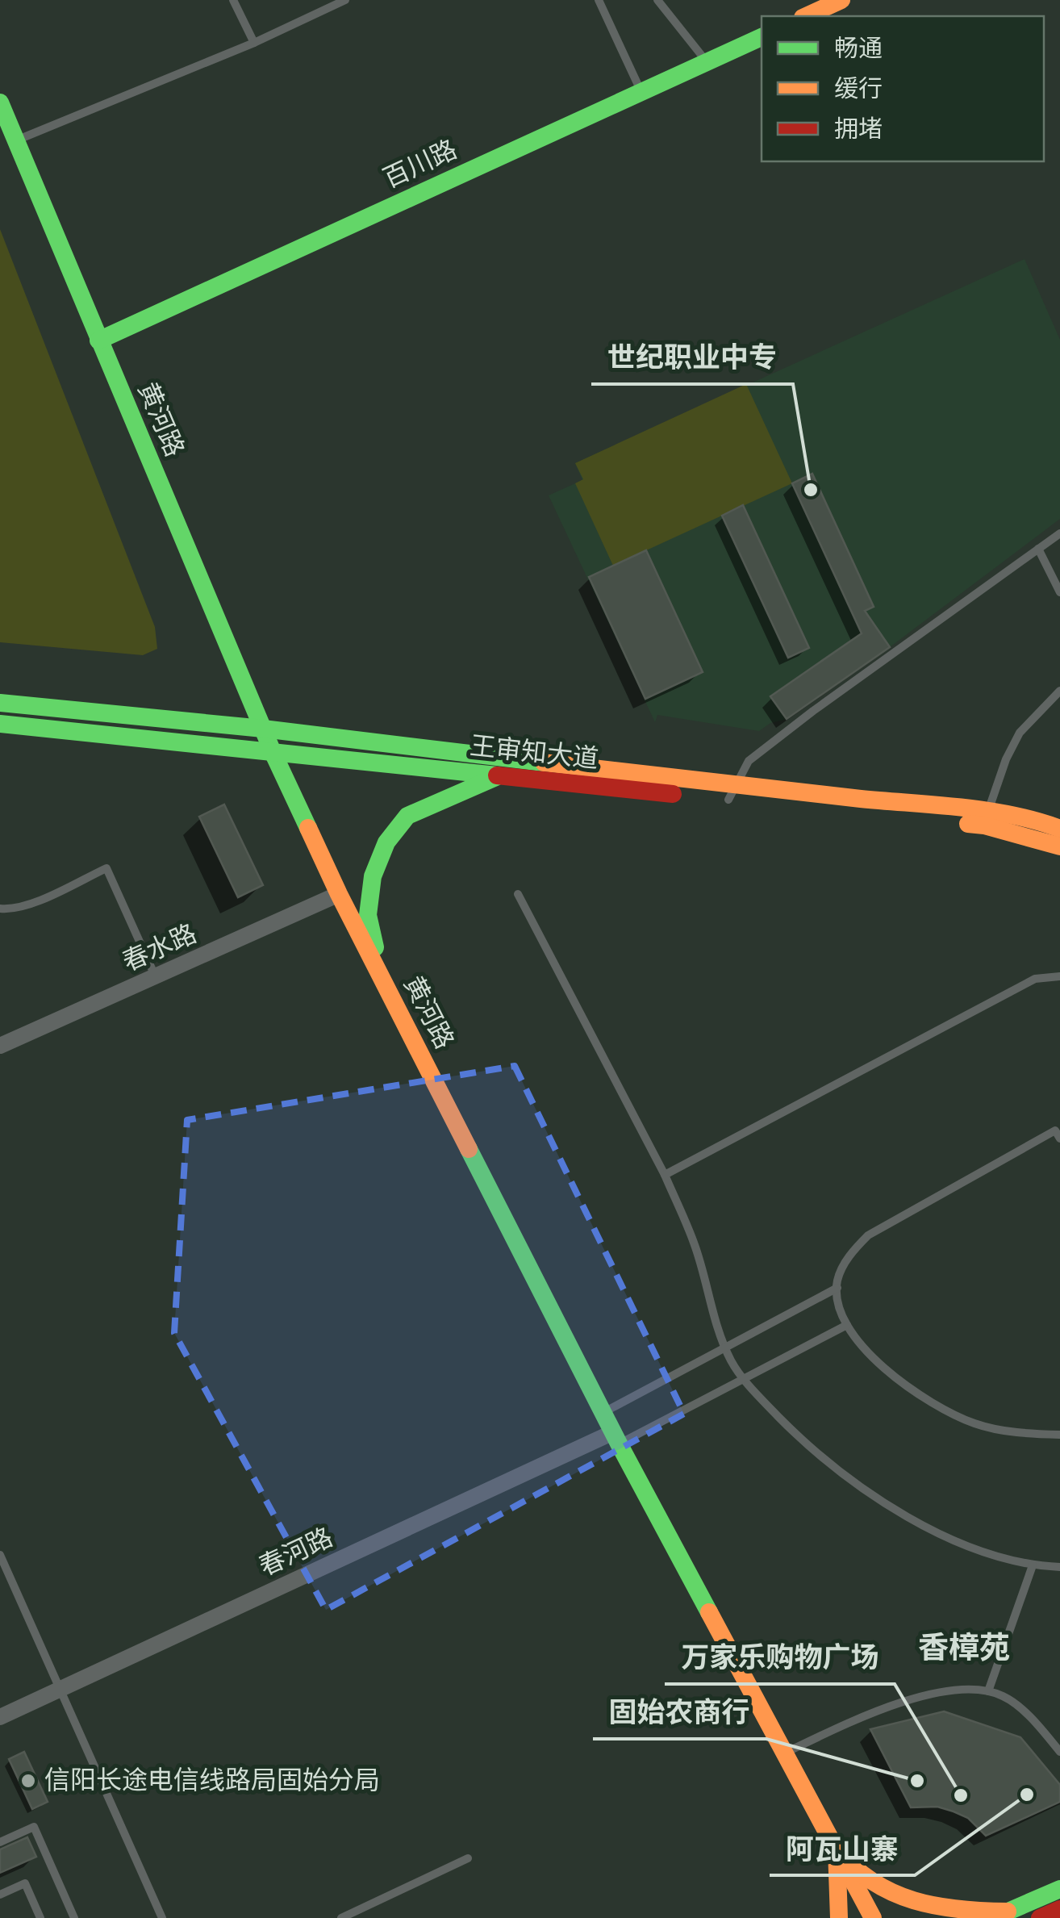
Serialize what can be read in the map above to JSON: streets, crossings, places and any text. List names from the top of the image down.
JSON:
{
  "streets": {
    "main road": ["百川路", "黄河路", "王审知大道"],
    "street": ["春水路", "春河路"]
  },
  "crossings": [
    ["百川路", "黄河路"],
    ["黄河路", "王审知大道"],
    ["黄河路", "春水路"],
    ["黄河路", "春河路"]
  ],
  "districts": ["香樟苑"],
  "places": [
    "世纪职业中专",
    "信阳长途电信线路局固始分局",
    "固始农商行",
    "阿瓦山寨",
    "万家乐购物广场"
  ],
  "legend": ["畅通", "缓行", "拥堵"]
}
